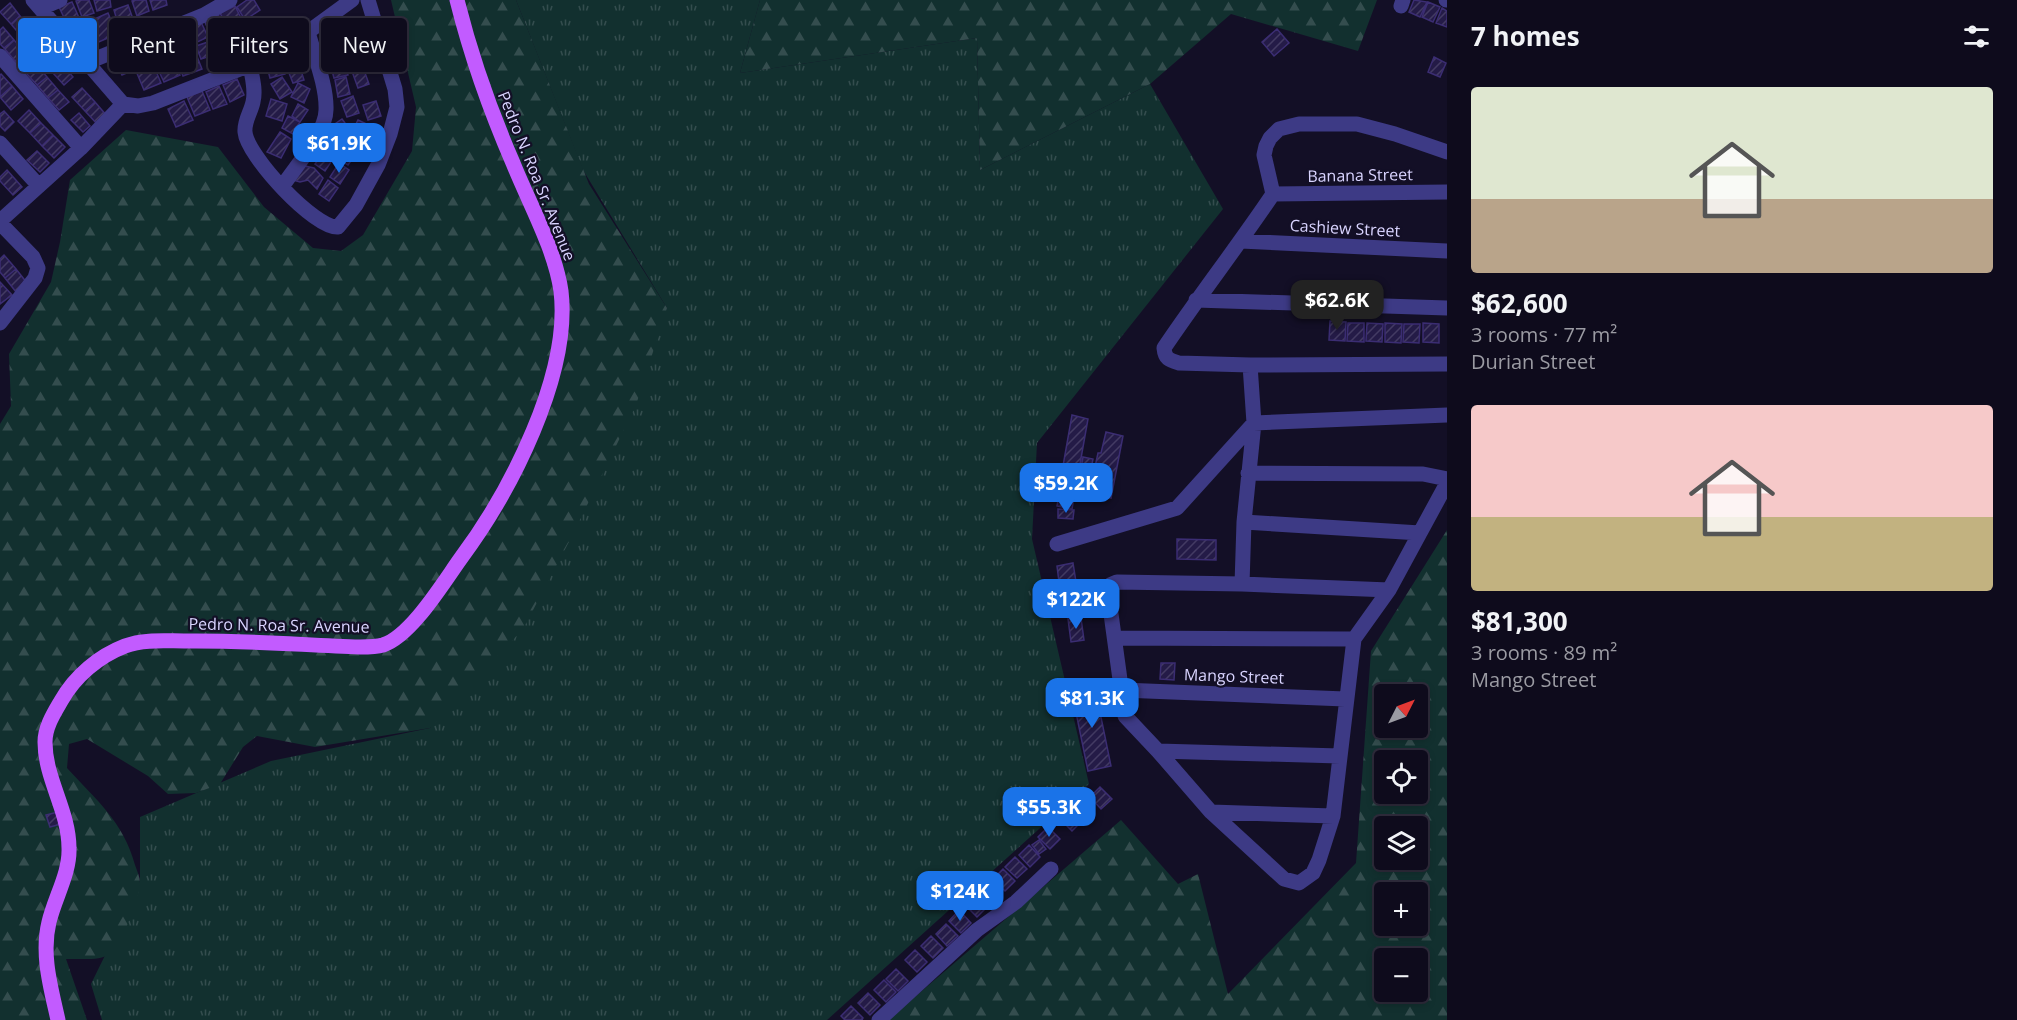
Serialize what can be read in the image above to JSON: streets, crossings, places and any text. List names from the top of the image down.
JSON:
{
  "streets": {
    "main road": ["Pedro N. Roa Sr. Avenue"],
    "street": ["Banana Street", "Cashiew Street", "Mango Street"]
  },
  "north": "top right",
  "page": {
    "heading": "7 homes",
    "chip": [
      "Buy",
      "Rent",
      "Filters",
      "New"
    ],
    "list": [
      {
        "name": "$62,600",
        "note": "3 rooms · 77 m² · Durian Street"
      },
      {
        "name": "$81,300",
        "note": "3 rooms · 89 m² · Mango Street"
      }
    ],
    "price": [
      "$61.9K",
      "$62.6K",
      "$59.2K",
      "$122K",
      "$81.3K",
      "$55.3K",
      "$124K"
    ],
    "map_buttons": ["+", "−"]
  }
}
